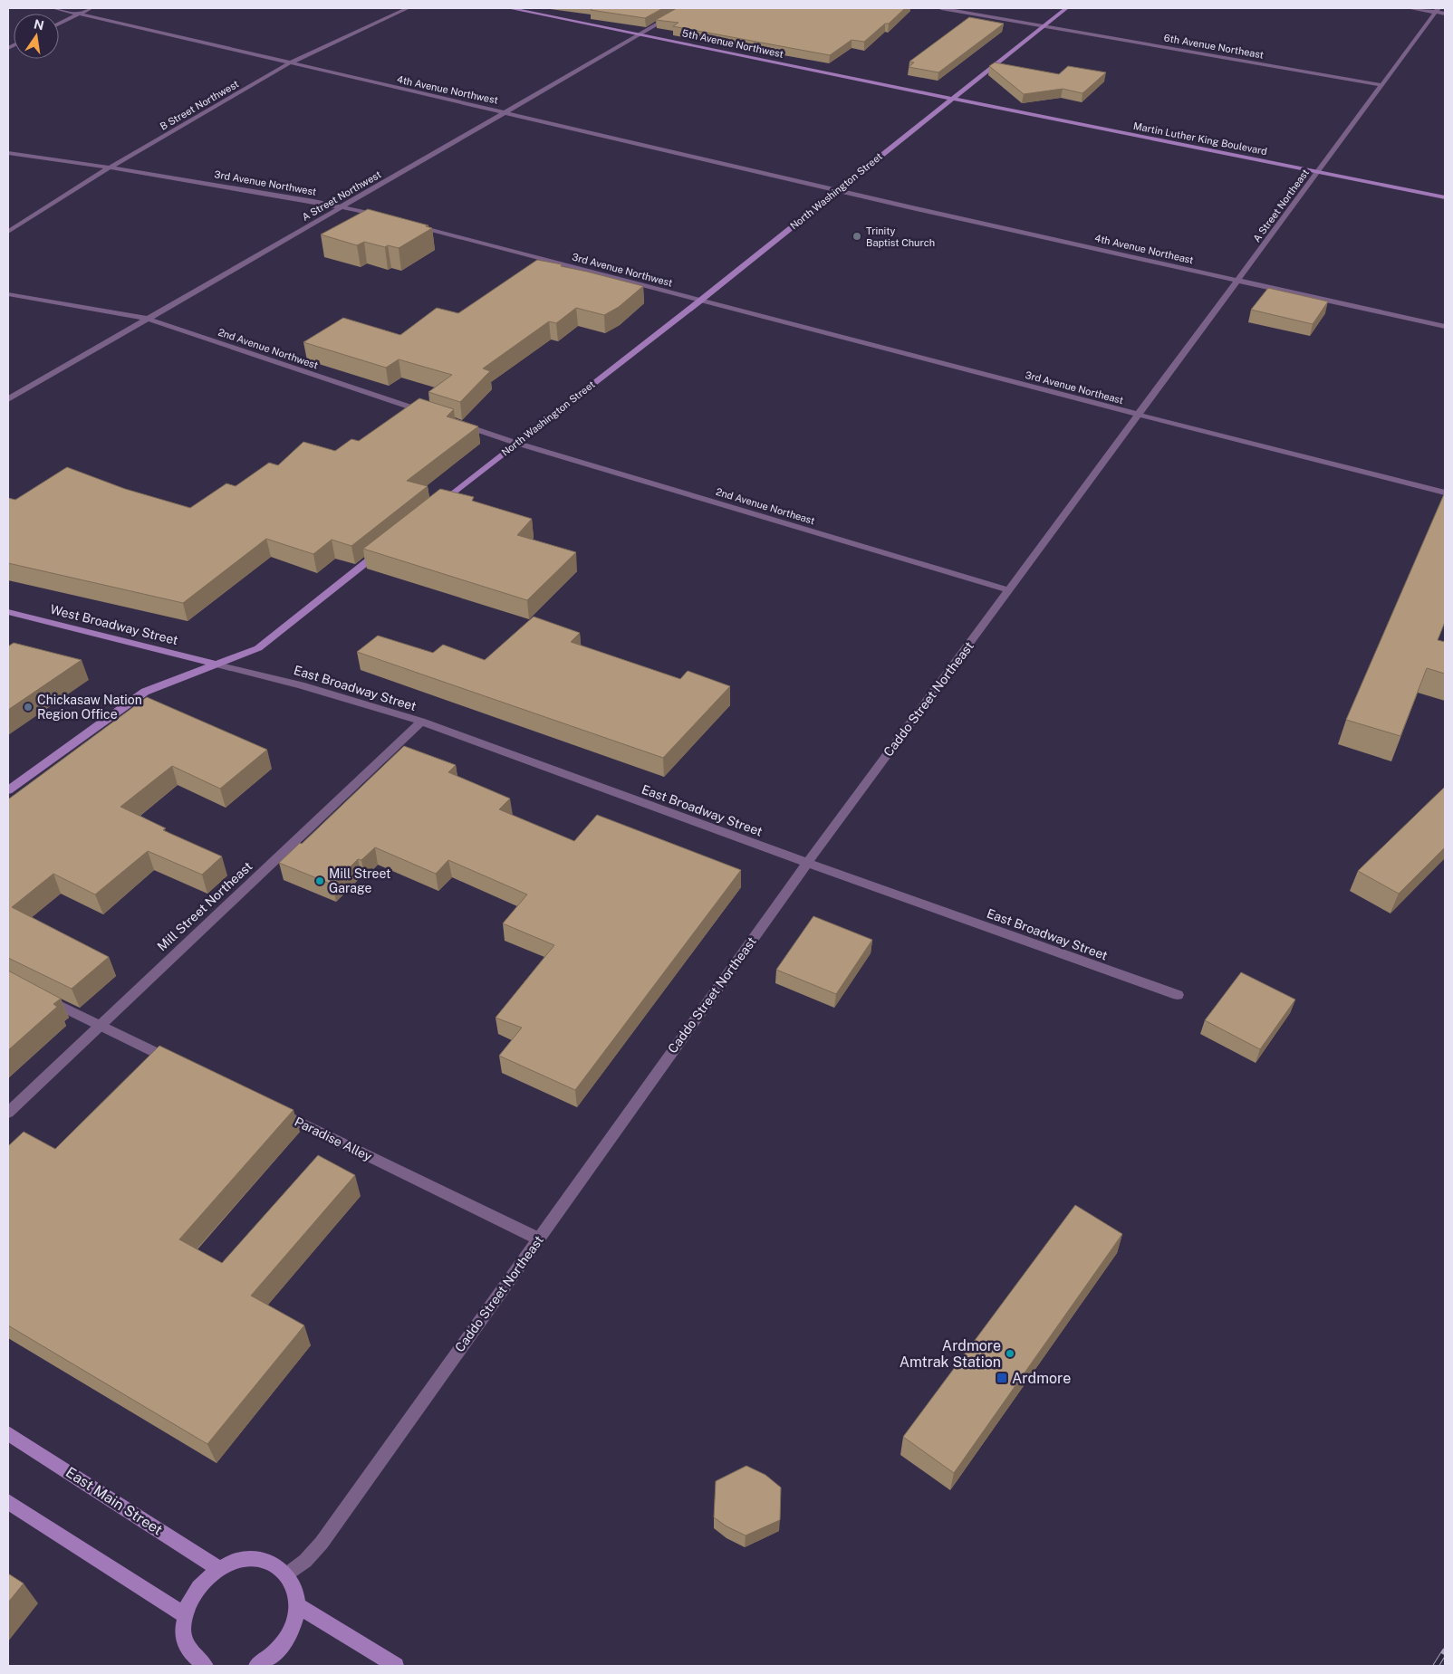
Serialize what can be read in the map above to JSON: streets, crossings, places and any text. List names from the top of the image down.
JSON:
{
  "streets": {
    "main road": [
      "5th Avenue Northwest",
      "Martin Luther King Boulevard",
      "North Washington Street",
      "West Broadway Street",
      "East Main Street"
    ],
    "street": [
      "6th Avenue Northeast",
      "4th Avenue Northwest",
      "B Street Northwest",
      "3rd Avenue Northwest",
      "A Street Northwest",
      "A Street Northeast",
      "4th Avenue Northeast",
      "2nd Avenue Northwest",
      "3rd Avenue Northeast",
      "2nd Avenue Northeast",
      "East Broadway Street",
      "Caddo Street Northeast",
      "Mill Street Northeast",
      "Paradise Alley"
    ]
  },
  "crossings": [
    ["5th Avenue Northwest", "Martin Luther King Boulevard"],
    ["5th Avenue Northwest", "North Washington Street"],
    ["5th Avenue Northwest", "A Street Northwest"],
    ["6th Avenue Northeast", "North Washington Street"],
    ["6th Avenue Northeast", "A Street Northeast"],
    ["4th Avenue Northwest", "B Street Northwest"],
    ["4th Avenue Northwest", "North Washington Street"],
    ["4th Avenue Northwest", "A Street Northwest"],
    ["4th Avenue Northwest", "4th Avenue Northeast"],
    ["B Street Northwest", "3rd Avenue Northwest"],
    ["Martin Luther King Boulevard", "North Washington Street"],
    ["Martin Luther King Boulevard", "A Street Northeast"],
    ["3rd Avenue Northwest", "North Washington Street"],
    ["3rd Avenue Northwest", "A Street Northwest"],
    ["3rd Avenue Northwest", "3rd Avenue Northeast"],
    ["North Washington Street", "4th Avenue Northeast"],
    ["North Washington Street", "3rd Avenue Northeast"],
    ["North Washington Street", "2nd Avenue Northeast"],
    ["A Street Northwest", "2nd Avenue Northwest"],
    ["A Street Northeast", "4th Avenue Northeast"],
    ["A Street Northeast", "3rd Avenue Northeast"],
    ["A Street Northeast", "Caddo Street Northeast"],
    ["3rd Avenue Northeast", "Caddo Street Northeast"],
    ["2nd Avenue Northeast", "Caddo Street Northeast"],
    ["West Broadway Street", "East Broadway Street"],
    ["East Broadway Street", "Caddo Street Northeast"],
    ["East Broadway Street", "Mill Street Northeast"],
    ["Caddo Street Northeast", "Paradise Alley"]
  ],
  "places": {
    "other": [
      "Trinity Baptist Church",
      "Chickasaw Nation Region Office",
      "Mill Street Garage",
      "Ardmore Amtrak Station"
    ],
    "transit": ["Ardmore"]
  },
  "north": "top"
}
